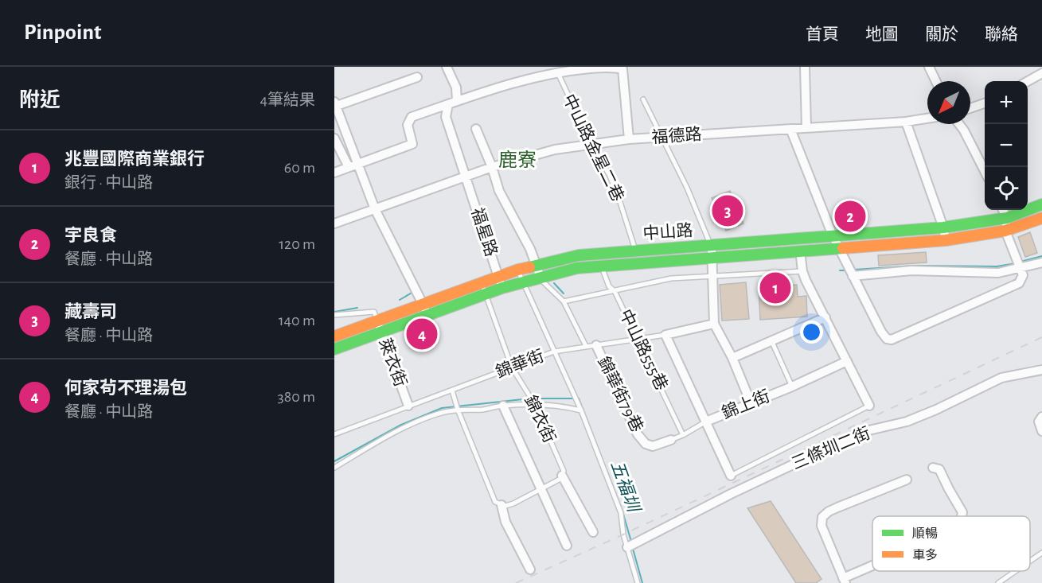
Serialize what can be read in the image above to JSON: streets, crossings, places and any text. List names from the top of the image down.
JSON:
{
  "streets": {
    "street": [
      "福德路",
      "中山路金星二巷",
      "福星路",
      "中山路",
      "萊衣街",
      "錦華街",
      "錦華街79巷",
      "錦上街",
      "錦衣街",
      "三條圳二街"
    ],
    "lane": ["中山路555巷"]
  },
  "crossings": [
    ["福德路", "中山路金星二巷"],
    ["福德路", "福星路"],
    ["中山路金星二巷", "福星路"],
    ["中山路金星二巷", "中山路"],
    ["福星路", "中山路"],
    ["中山路", "中山路555巷"],
    ["中山路", "萊衣街"],
    ["中山路", "錦衣街"],
    ["中山路555巷", "錦華街"],
    ["萊衣街", "錦華街"],
    ["錦華街", "錦華街79巷"],
    ["錦華街", "錦上街"],
    ["錦華街", "錦衣街"]
  ],
  "districts": ["鹿寮"],
  "water": ["五福圳"],
  "legend": ["順暢", "車多"],
  "north": "bottom left",
  "page": {
    "header": "Pinpoint",
    "nav": [
      "首頁",
      "地圖",
      "關於",
      "聯絡"
    ],
    "heading": ["附近", "4筆結果"],
    "map_buttons": ["+", "−"],
    "list": [
      {
        "mark": "1",
        "name": "兆豐國際商業銀行",
        "note": "銀行 · 中山路",
        "value": "60 m"
      },
      {
        "mark": "2",
        "name": "宇良食",
        "note": "餐廳 · 中山路",
        "value": "120 m"
      },
      {
        "mark": "3",
        "name": "藏壽司",
        "note": "餐廳 · 中山路",
        "value": "140 m"
      },
      {
        "mark": "4",
        "name": "何家茍不理湯包",
        "note": "餐廳 · 中山路",
        "value": "380 m"
      }
    ],
    "pins": [
      "3",
      "2",
      "1",
      "4"
    ]
  }
}
